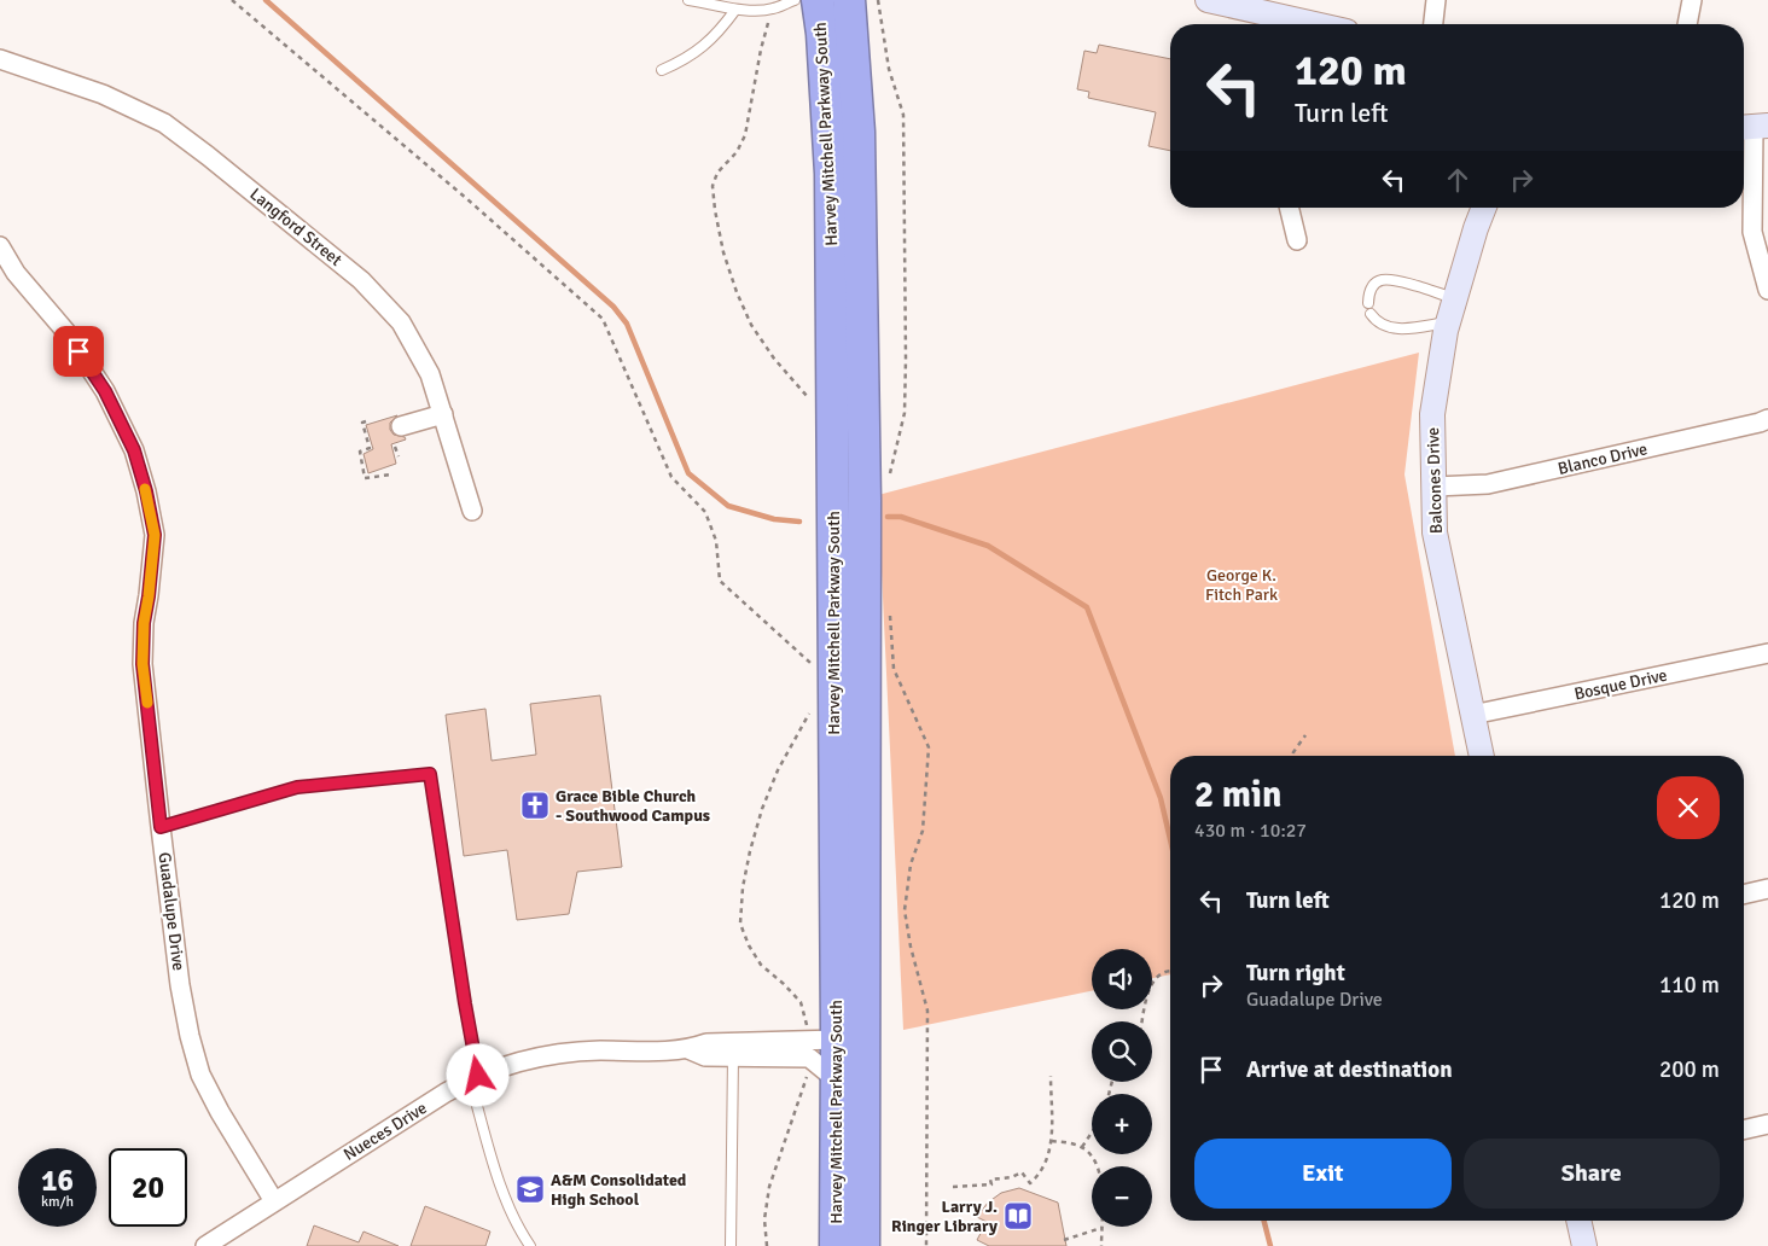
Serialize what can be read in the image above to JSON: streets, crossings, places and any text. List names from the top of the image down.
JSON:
{
  "streets": {
    "highway": ["Harvey Mitchell Parkway South"],
    "street": [
      "Langford Street",
      "Blanco Drive",
      "Balcones Drive",
      "Bosque Drive",
      "Guadalupe Drive",
      "Nueces Drive"
    ]
  },
  "crossings": [
    ["Harvey Mitchell Parkway South", "Nueces Drive"],
    ["Blanco Drive", "Balcones Drive"],
    ["Balcones Drive", "Bosque Drive"],
    ["Guadalupe Drive", "Nueces Drive"]
  ],
  "parks": ["George K. Fitch Park"],
  "places": {
    "church": ["Grace Bible Church - Southwood Campus"],
    "school or university": ["A&M Consolidated High School"],
    "library": ["Larry J. Ringer Library"]
  },
  "page": {
    "turn": ["120 m", "Turn left"],
    "heading": ["2 min", "430 m · 10:27"],
    "list": [
      {
        "name": "Turn left",
        "value": "120 m"
      },
      {
        "name": "Turn right",
        "note": "Guadalupe Drive",
        "value": "110 m"
      },
      {
        "name": "Arrive at destination",
        "value": "200 m"
      }
    ],
    "map_buttons": ["+", "−"],
    "buttons": ["Exit", "Share"],
    "speed": "16 km/h",
    "limit": "20"
  }
}
